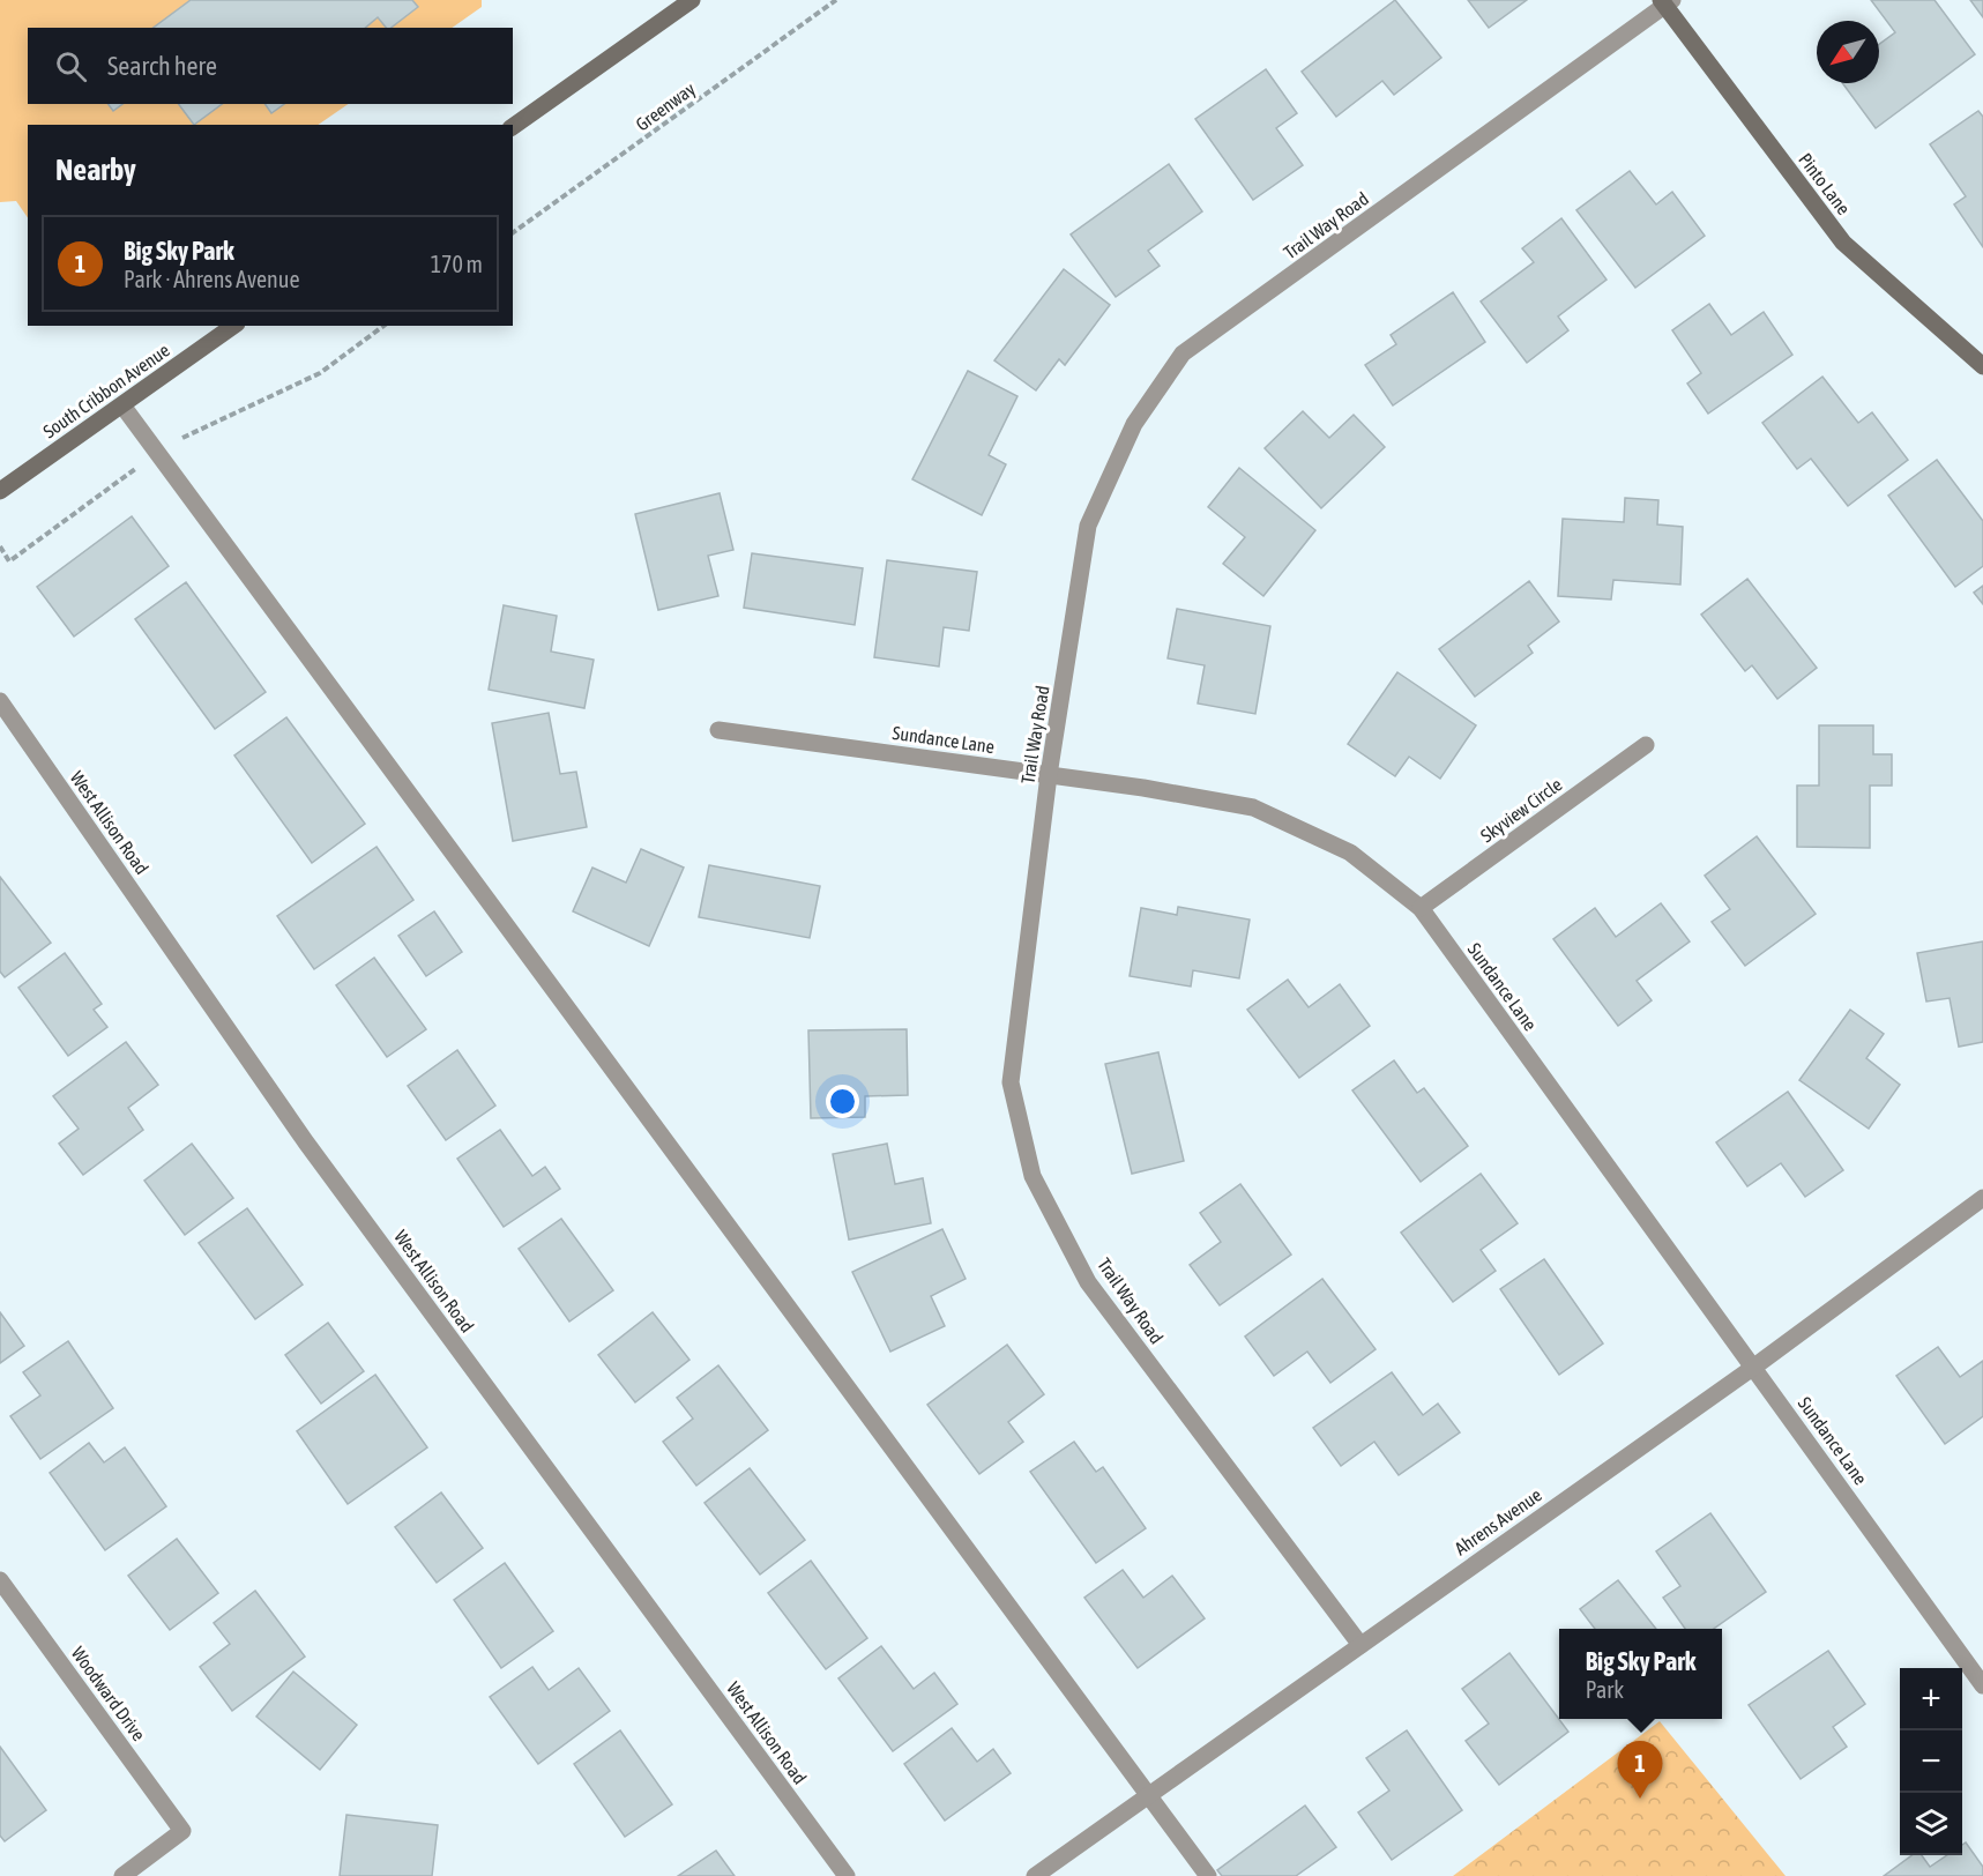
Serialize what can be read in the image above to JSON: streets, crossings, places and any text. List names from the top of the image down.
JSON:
{
  "streets": {
    "street": [
      "Pinto Lane",
      "Trail Way Road",
      "South Cribbon Avenue",
      "Sundance Lane",
      "Skyview Circle",
      "West Allison Road",
      "Ahrens Avenue",
      "Woodward Drive"
    ],
    "path": ["Greenway"]
  },
  "crossings": [
    ["Pinto Lane", "Trail Way Road"],
    ["Trail Way Road", "Sundance Lane"],
    ["Trail Way Road", "Ahrens Avenue"],
    ["Sundance Lane", "Skyview Circle"],
    ["Sundance Lane", "Ahrens Avenue"]
  ],
  "north": "bottom left",
  "page": {
    "search": "Search here",
    "heading": "Nearby",
    "list": [
      {
        "mark": "1",
        "name": "Big Sky Park",
        "note": "Park · Ahrens Avenue",
        "value": "170 m"
      }
    ],
    "popup": ["Big Sky Park", "Park"],
    "map_buttons": ["+", "−"],
    "pins": "1"
  }
}
